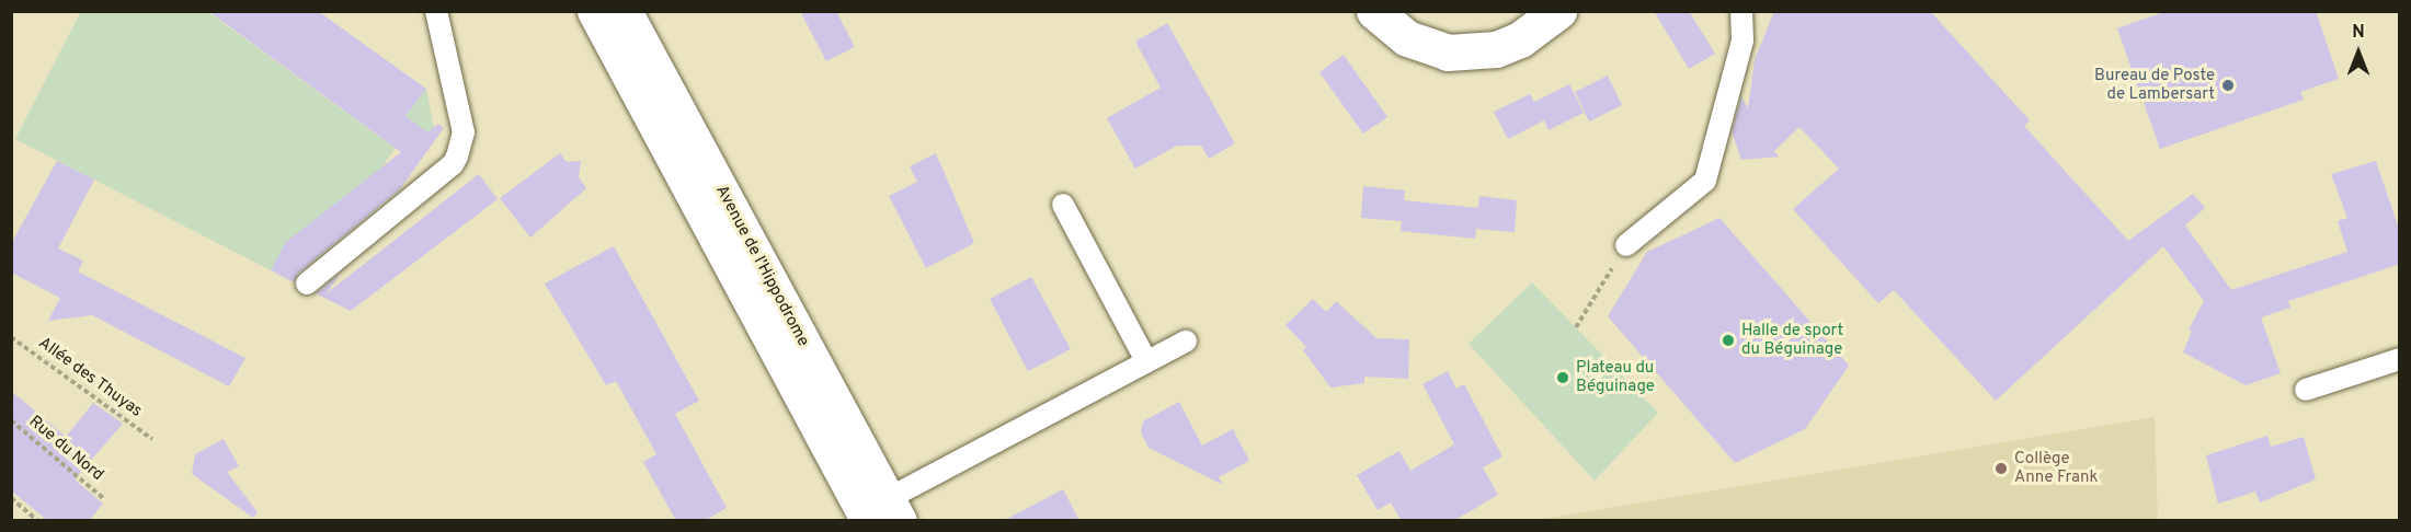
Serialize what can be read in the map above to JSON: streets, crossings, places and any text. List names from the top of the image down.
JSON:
{
  "streets": {
    "main road": ["Avenue de l'Hippodrome"],
    "path": ["Allée des Thuyas", "Rue du Nord"]
  },
  "places": [
    "Bureau de Poste de Lambersart",
    "Halle de sport du Béguinage",
    "Plateau du Béguinage",
    "Collège Anne Frank"
  ],
  "north": "top"
}
